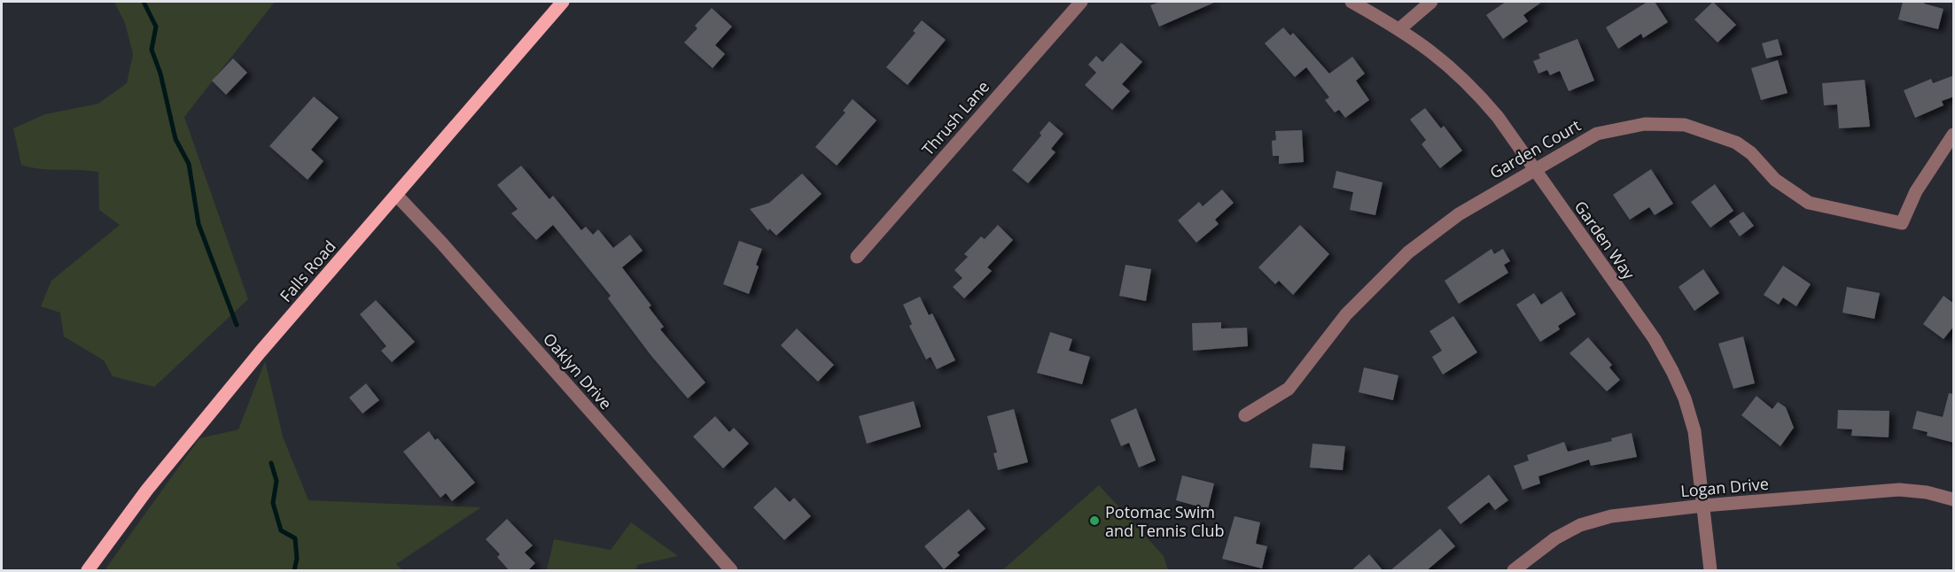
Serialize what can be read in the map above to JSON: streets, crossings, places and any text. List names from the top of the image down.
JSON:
{
  "streets": {
    "main road": ["Falls Road"],
    "street": [
      "Thrush Lane",
      "Garden Court",
      "Garden Way",
      "Oaklyn Drive",
      "Logan Drive"
    ]
  },
  "crossings": [
    ["Garden Court", "Garden Way"],
    ["Garden Way", "Logan Drive"],
    ["Falls Road", "Oaklyn Drive"]
  ],
  "places": ["Potomac Swim and Tennis Club"]
}
